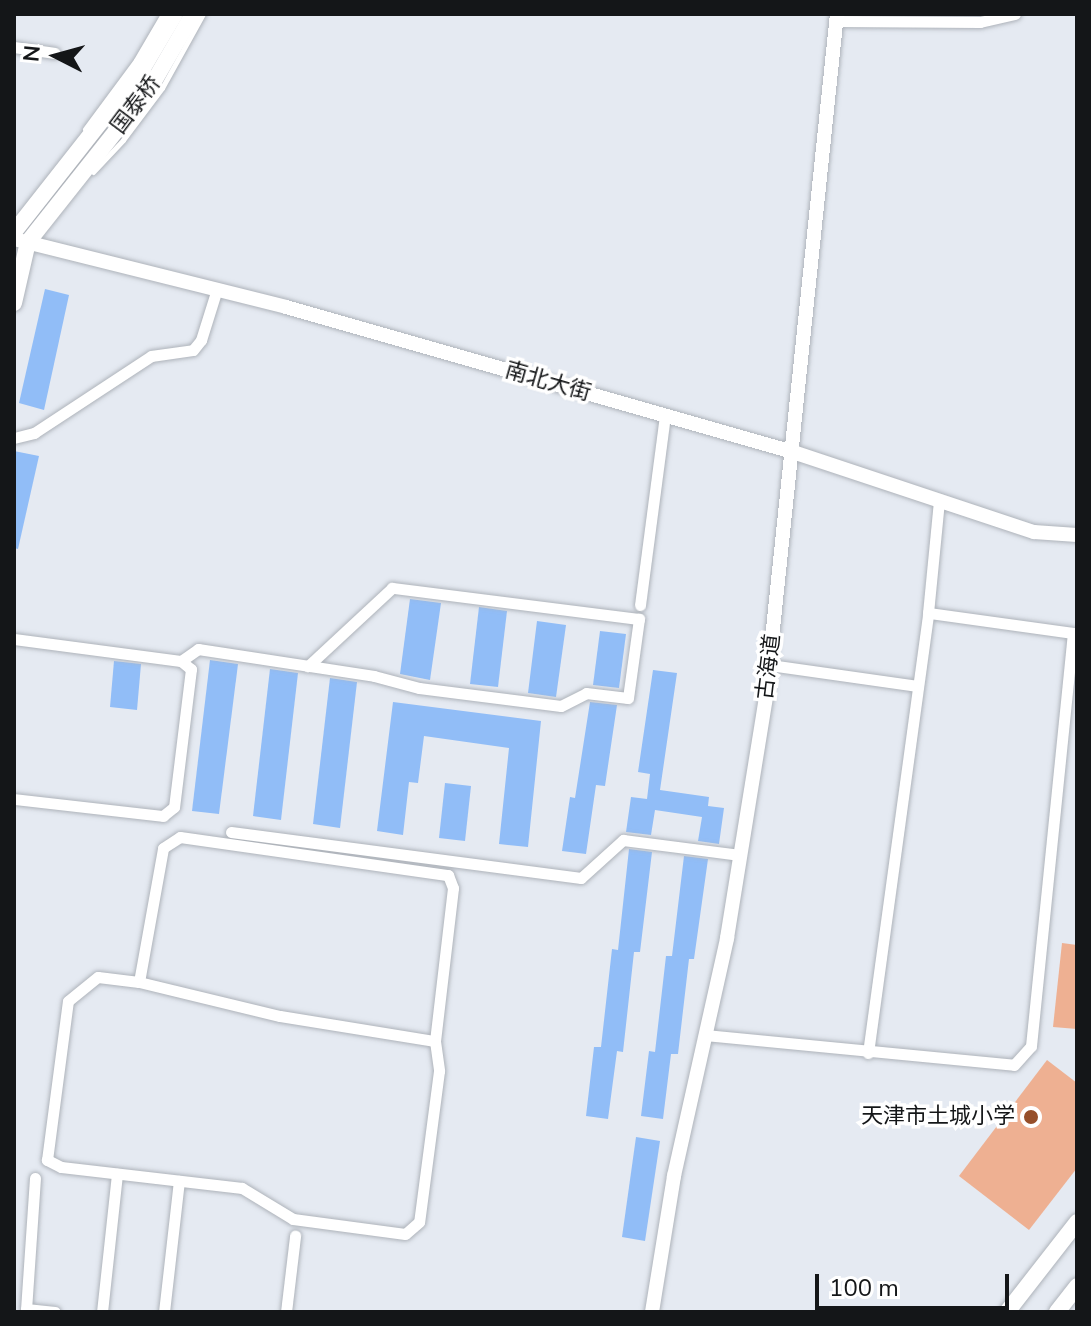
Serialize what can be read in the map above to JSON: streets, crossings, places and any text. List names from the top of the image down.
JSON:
{
  "streets": {
    "main road": ["国泰桥"],
    "street": ["南北大街", "古海道"]
  },
  "crossings": [
    ["国泰桥", "南北大街"],
    ["南北大街", "古海道"]
  ],
  "places": ["天津市土城小学"],
  "scale_bar": "100 m",
  "north": "left"
}
